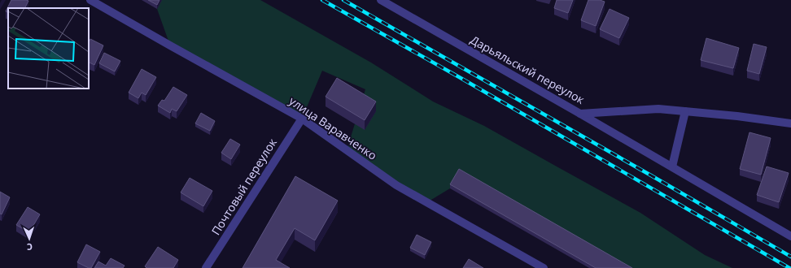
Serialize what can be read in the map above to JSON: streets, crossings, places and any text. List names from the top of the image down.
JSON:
{
  "streets": {
    "street": ["Дарьяльский переулок", "улица Варавченко", "Почтовый переулок"]
  },
  "crossings": [
    ["улица Варавченко", "Почтовый переулок"]
  ],
  "north": "bottom"
}
